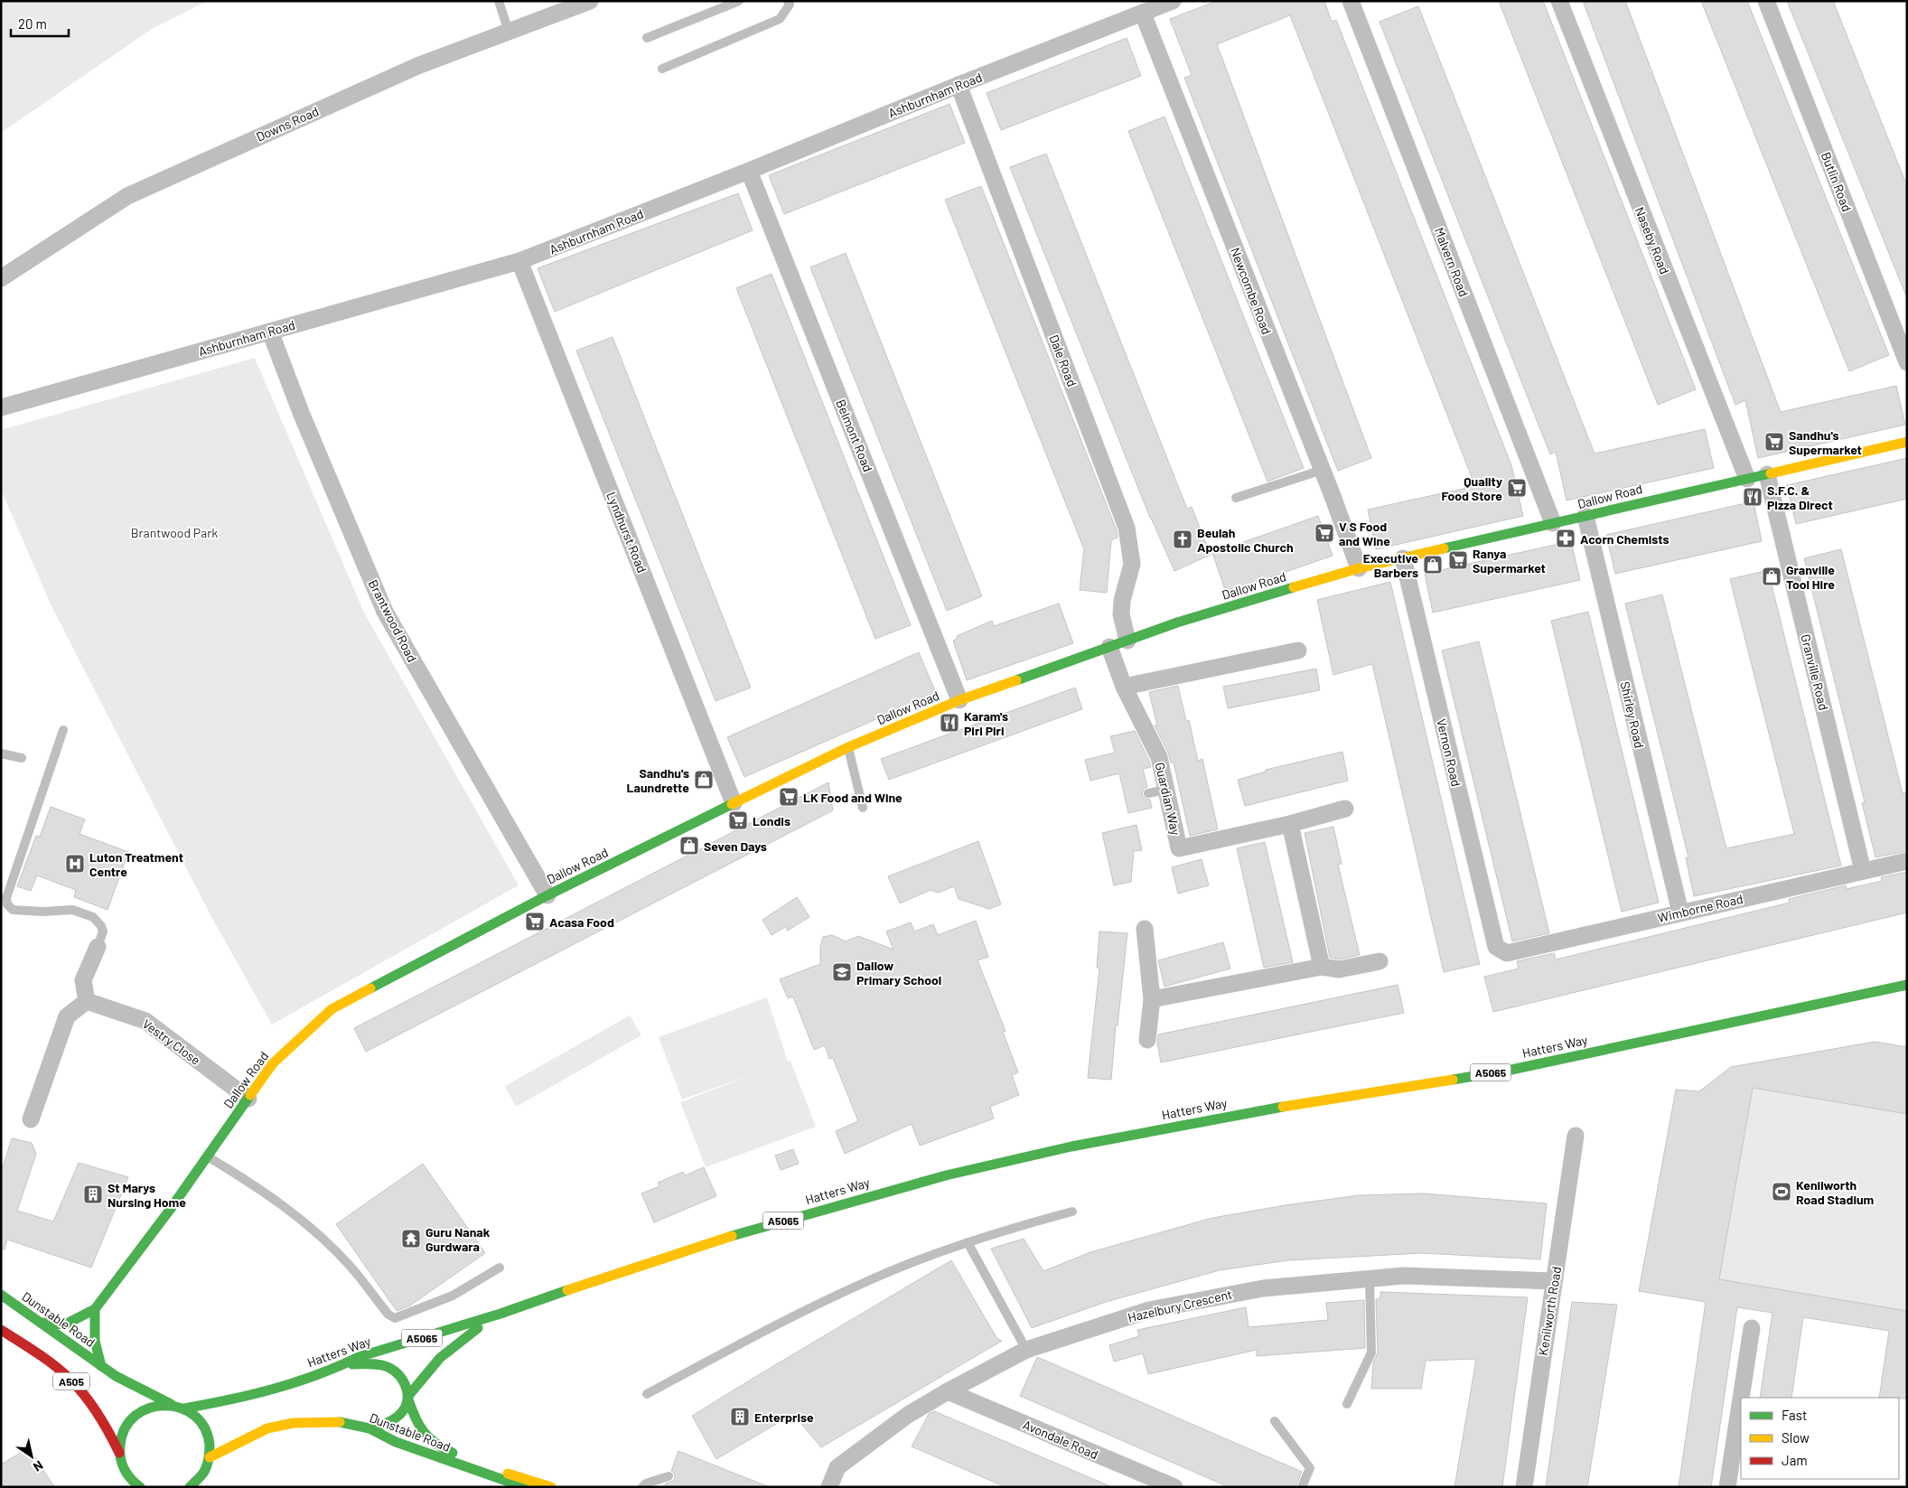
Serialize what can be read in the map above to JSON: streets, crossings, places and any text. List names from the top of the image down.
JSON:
{
  "streets": {
    "main road": [
      "Dallow Road",
      "Hatters Way",
      "A5065",
      "Dunstable Road",
      "A505"
    ],
    "street": [
      "Ashburnham Road",
      "Downs Road",
      "Butlin Road",
      "Naseby Road",
      "Malvern Road",
      "Newcombe Road",
      "Dale Road",
      "Belmont Road",
      "Lyndhurst Road",
      "Brantwood Road",
      "Granville Road",
      "Shirley Road",
      "Vernon Road",
      "Guardian Way",
      "Wimborne Road",
      "Vestry Close",
      "Hazelbury Crescent",
      "Kenilworth Road",
      "Avondale Road"
    ]
  },
  "crossings": [
    ["Ashburnham Road", "Newcombe Road"],
    ["Ashburnham Road", "Dale Road"],
    ["Ashburnham Road", "Belmont Road"],
    ["Ashburnham Road", "Lyndhurst Road"],
    ["Ashburnham Road", "Brantwood Road"],
    ["Naseby Road", "Dallow Road"],
    ["Malvern Road", "Dallow Road"],
    ["Newcombe Road", "Dallow Road"],
    ["Dale Road", "Dallow Road"],
    ["Belmont Road", "Dallow Road"],
    ["Dallow Road", "Lyndhurst Road"],
    ["Dallow Road", "Brantwood Road"],
    ["Dallow Road", "Granville Road"],
    ["Dallow Road", "Shirley Road"],
    ["Dallow Road", "Vernon Road"],
    ["Dallow Road", "Guardian Way"],
    ["Dallow Road", "Vestry Close"],
    ["Dallow Road", "Dunstable Road"],
    ["Granville Road", "Wimborne Road"],
    ["Shirley Road", "Wimborne Road"],
    ["Vernon Road", "Wimborne Road"],
    ["Hatters Way", "Dunstable Road"],
    ["Hazelbury Crescent", "Kenilworth Road"],
    ["Hazelbury Crescent", "Avondale Road"]
  ],
  "parks": ["Brantwood Park"],
  "places": {
    "supermarket": [
      "Sandhu's Supermarket",
      "Quality Food Store",
      "V S Food and Wine",
      "Ranya Supermarket",
      "LK Food and Wine",
      "Londis",
      "Acasa Food"
    ],
    "restaurant": ["S.F.C. & Pizza Direct", "Karam's Piri Piri"],
    "pharmacy": ["Acorn Chemists"],
    "church": ["Beulah Apostolic Church"],
    "shop": [
      "Executive Barbers",
      "Granville Tool Hire",
      "Sandhu's Laundrette",
      "Seven Days"
    ],
    "hospital": ["Luton Treatment Centre"],
    "school or university": ["Dallow Primary School"],
    "sports": ["Kenilworth Road Stadium"],
    "building": ["St Marys Nursing Home", "Enterprise"],
    "temple": ["Guru Nanak Gurdwara"]
  },
  "legend": ["Fast", "Slow", "Jam"],
  "scale_bar": "20 m",
  "north": "bottom right"
}
